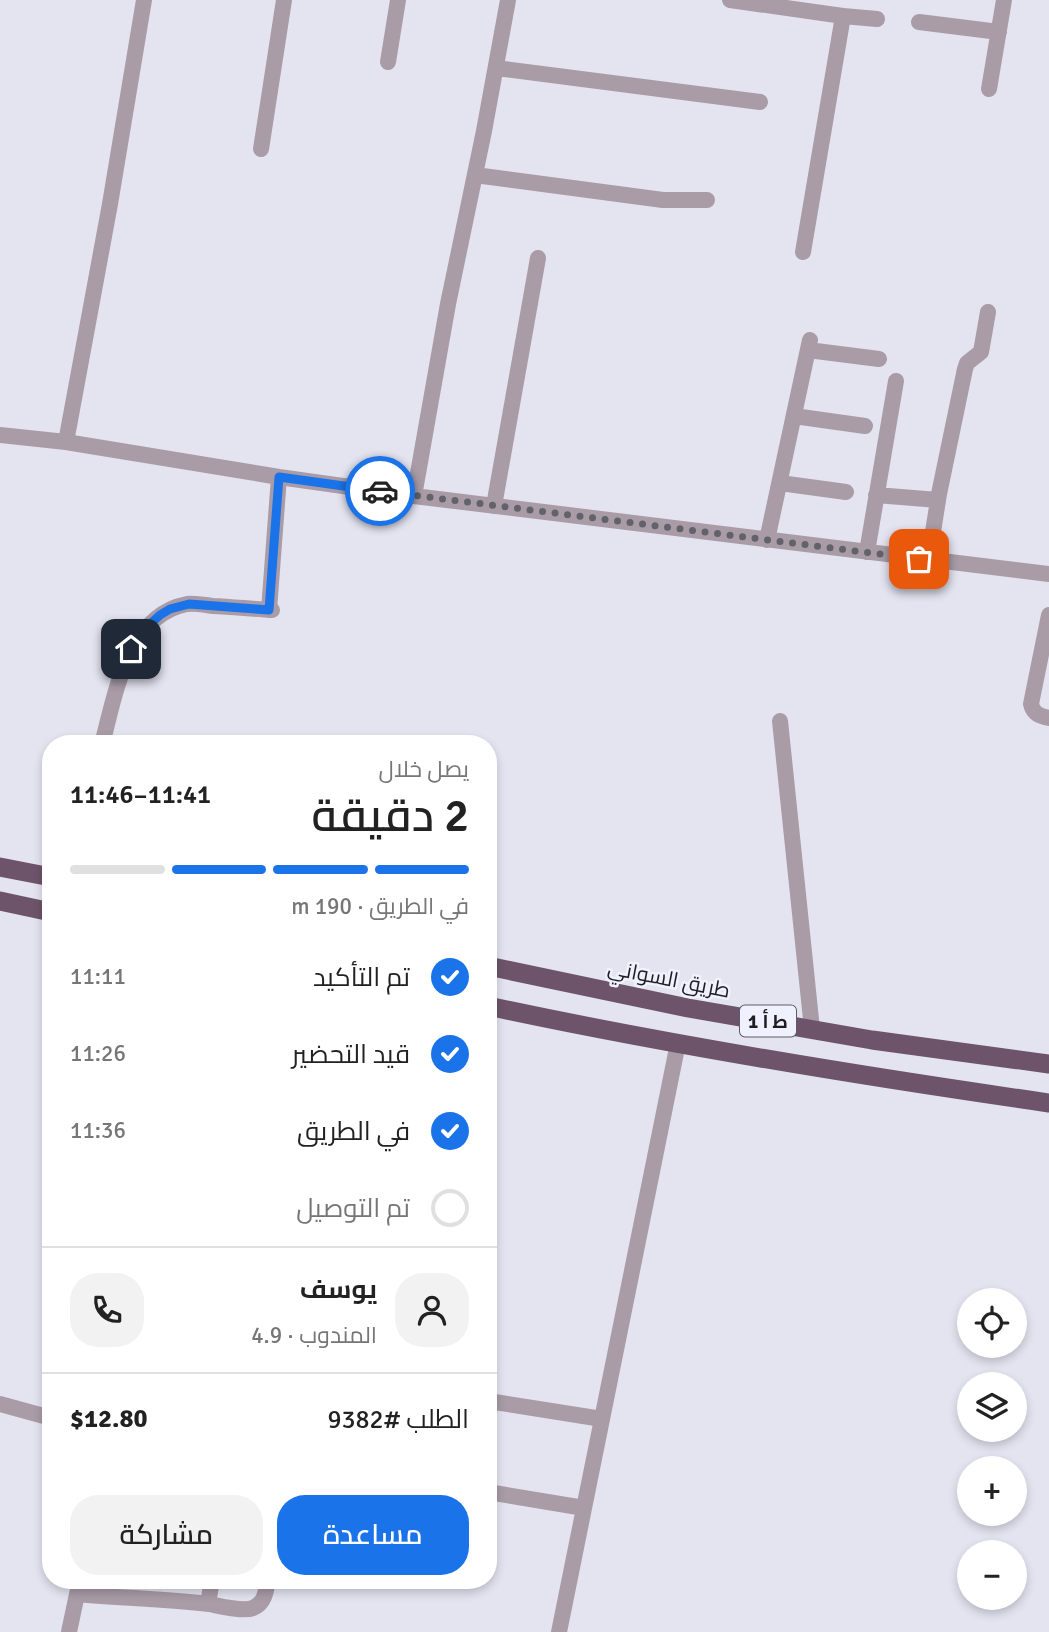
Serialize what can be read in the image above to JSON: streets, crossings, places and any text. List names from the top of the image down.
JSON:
{
  "streets": {
    "highway": ["طريق السواني", "ط أ 1"]
  },
  "page": {
    "heading": ["2 دقيقة", "يصل خلال", "11:41–11:46"],
    "panel": [
      "يوسف",
      "المندوب · 4.9",
      "الطلب #9382",
      "$12.80"
    ],
    "bar": "في الطريق · 190 m",
    "list": [
      ["تم التأكيد", "11:11"],
      ["قيد التحضير", "11:26"],
      ["في الطريق", "11:36"],
      "تم التوصيل"
    ],
    "map_buttons": ["+", "−"],
    "buttons": ["مساعدة", "مشاركة"]
  }
}
